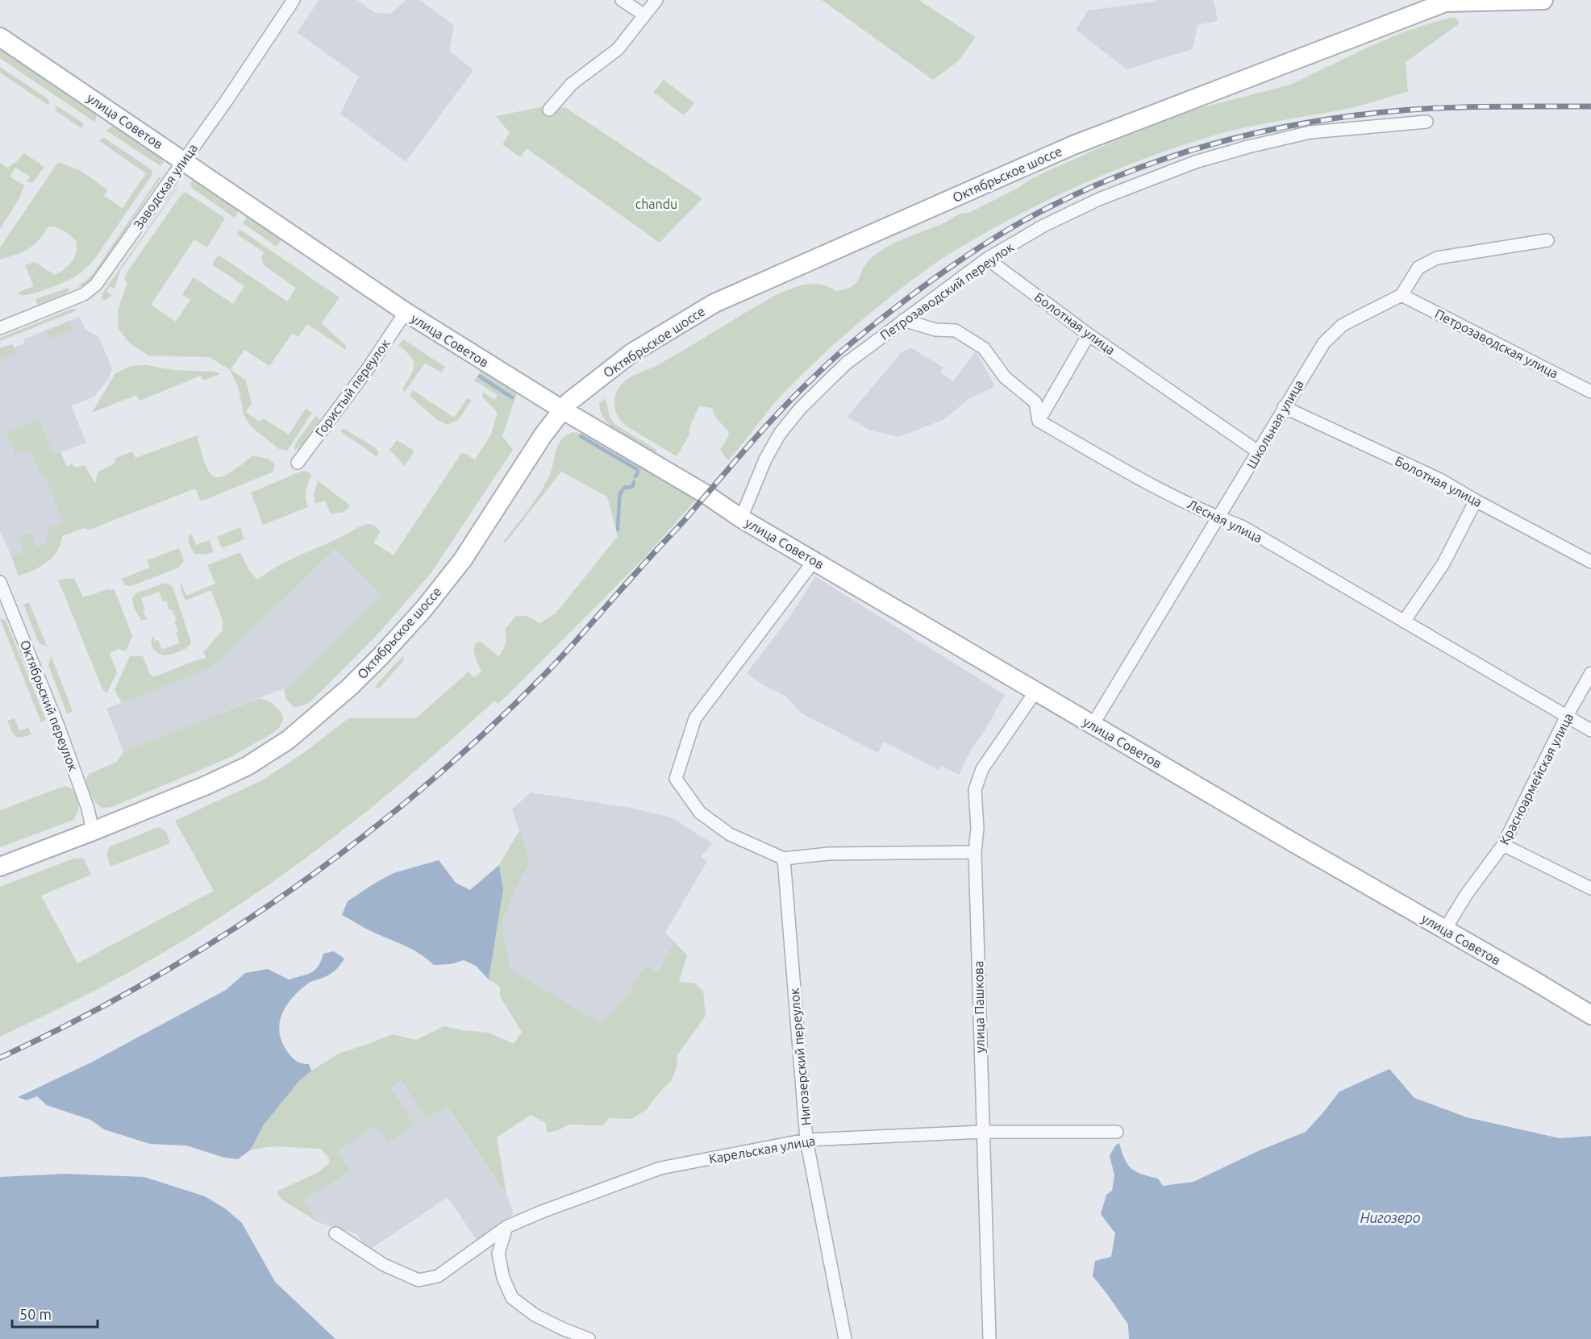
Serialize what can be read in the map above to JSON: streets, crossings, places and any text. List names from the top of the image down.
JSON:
{
  "streets": {
    "main road": ["улица Советов", "Октябрьское шоссе"],
    "street": [
      "Заводская улица",
      "Петрозаводский переулок",
      "Болотная улица",
      "Петрозаводская улица",
      "Гористый переулок",
      "Школьная улица",
      "Лесная улица",
      "Октябрьский переулок",
      "Красноармейская улица",
      "улица Пашкова",
      "Нигозерский переулок",
      "Карельская улица"
    ]
  },
  "crossings": [
    ["улица Советов", "Октябрьское шоссе"],
    ["улица Советов", "Заводская улица"],
    ["улица Советов", "Петрозаводский переулок"],
    ["улица Советов", "Гористый переулок"],
    ["улица Советов", "Школьная улица"],
    ["улица Советов", "Красноармейская улица"],
    ["улица Советов", "улица Пашкова"],
    ["Октябрьское шоссе", "Октябрьский переулок"],
    ["Петрозаводский переулок", "Болотная улица"],
    ["Болотная улица", "Школьная улица"],
    ["Петрозаводская улица", "Школьная улица"],
    ["Школьная улица", "Лесная улица"],
    ["Лесная улица", "Красноармейская улица"],
    ["улица Пашкова", "Карельская улица"],
    ["Нигозерский переулок", "Карельская улица"]
  ],
  "water": ["Нигозеро"],
  "parks": ["chandu"],
  "scale_bar": "50 m"
}
